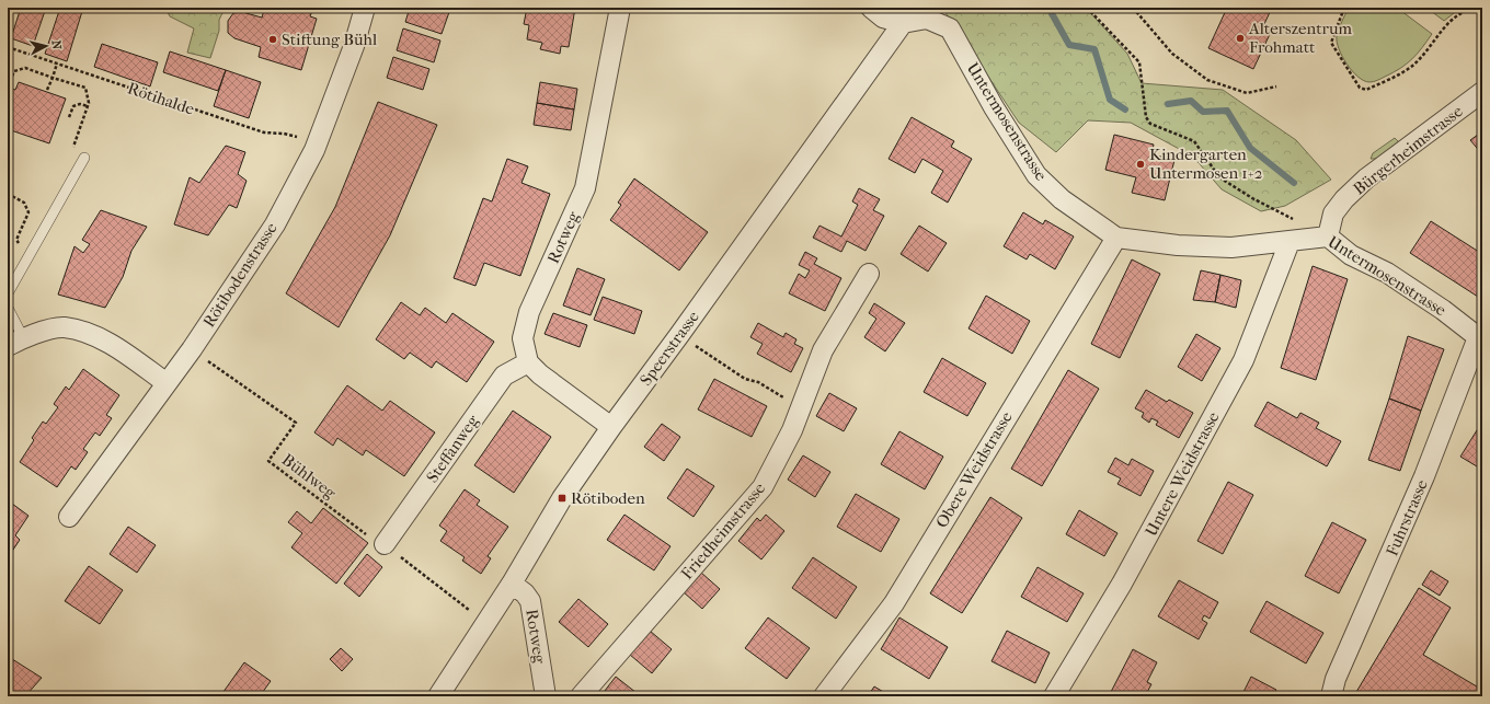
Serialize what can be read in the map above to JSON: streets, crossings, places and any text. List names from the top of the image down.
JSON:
{
  "streets": {
    "street": [
      "Untermosenstrasse",
      "Bürgerheimstrasse",
      "Rotweg",
      "Rötibodenstrasse",
      "Speerstrasse",
      "Steffanweg",
      "Obere Weidstrasse",
      "Untere Weidstrasse",
      "Fuhrstrasse",
      "Friedheimstrasse"
    ],
    "path": ["Rötihalde", "Bühlweg"]
  },
  "crossings": [
    ["Rötihalde", "Rötibodenstrasse"],
    ["Untermosenstrasse", "Bürgerheimstrasse"],
    ["Untermosenstrasse", "Speerstrasse"],
    ["Untermosenstrasse", "Obere Weidstrasse"],
    ["Untermosenstrasse", "Untere Weidstrasse"],
    ["Untermosenstrasse", "Fuhrstrasse"],
    ["Rotweg", "Speerstrasse"],
    ["Rotweg", "Steffanweg"],
    ["Rötibodenstrasse", "Bühlweg"]
  ],
  "places": {
    "other": ["Alterszentrum Frohmatt", "Stiftung Bühl", "Kindergarten Untermosen 1+2"],
    "transit": ["Rötiboden"]
  },
  "north": "right"
}
